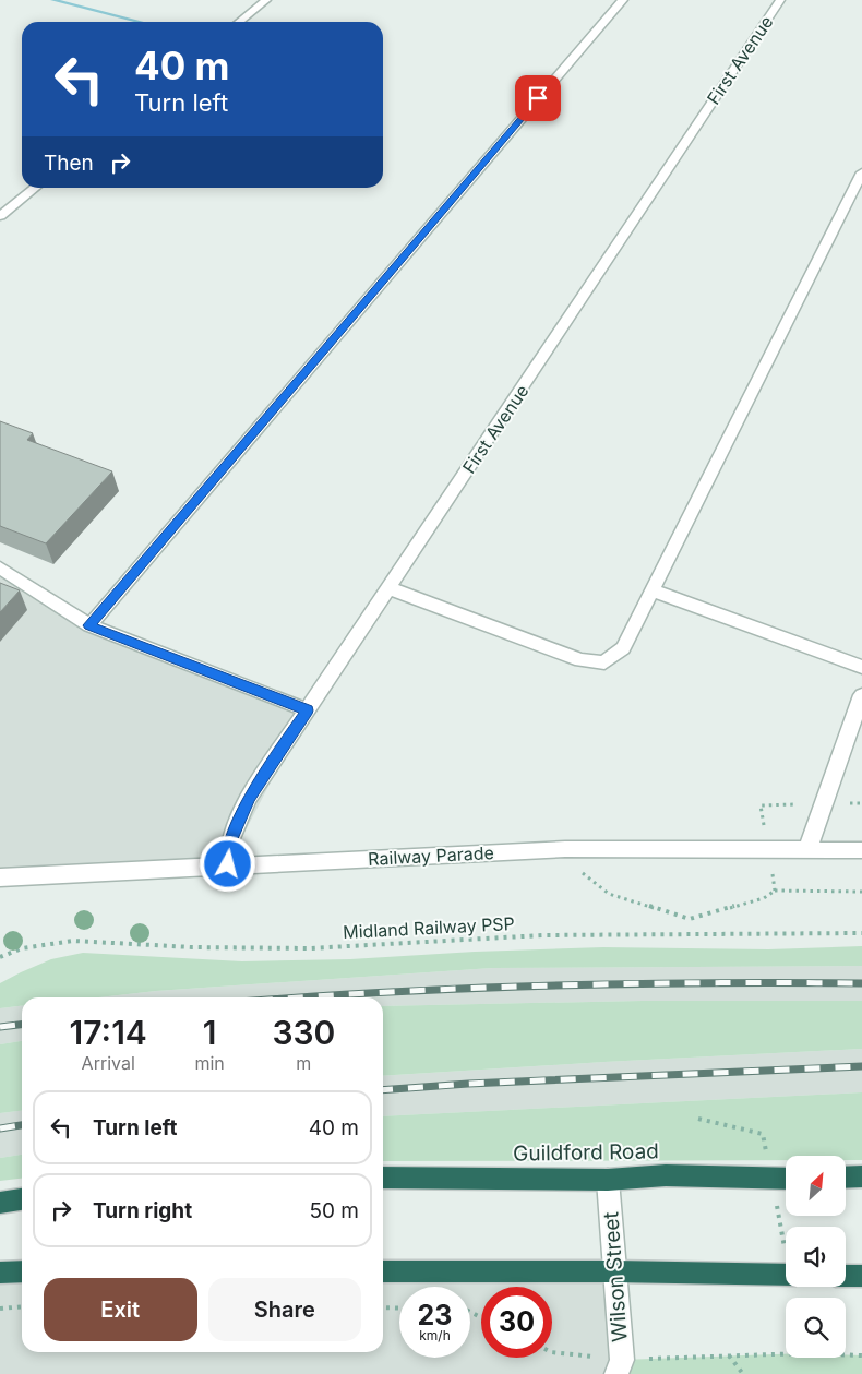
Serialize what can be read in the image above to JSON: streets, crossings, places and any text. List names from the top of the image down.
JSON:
{
  "streets": {
    "highway": ["Guildford Road"],
    "street": ["First Avenue", "Railway Parade", "Wilson Street"],
    "path": ["Midland Railway PSP"]
  },
  "crossings": [
    ["First Avenue", "Railway Parade"],
    ["Guildford Road", "Wilson Street"]
  ],
  "north": "top right",
  "page": {
    "turn": ["40 m", "Turn left"],
    "then": "Then",
    "eta": [
      "17:14",
      "Arrival",
      "1",
      "min",
      "330",
      "m"
    ],
    "list": [
      {
        "name": "Turn left",
        "value": "40 m"
      },
      {
        "name": "Turn right",
        "value": "50 m"
      }
    ],
    "buttons": ["Exit", "Share"],
    "speed": "23 km/h",
    "limit": "30"
  }
}
